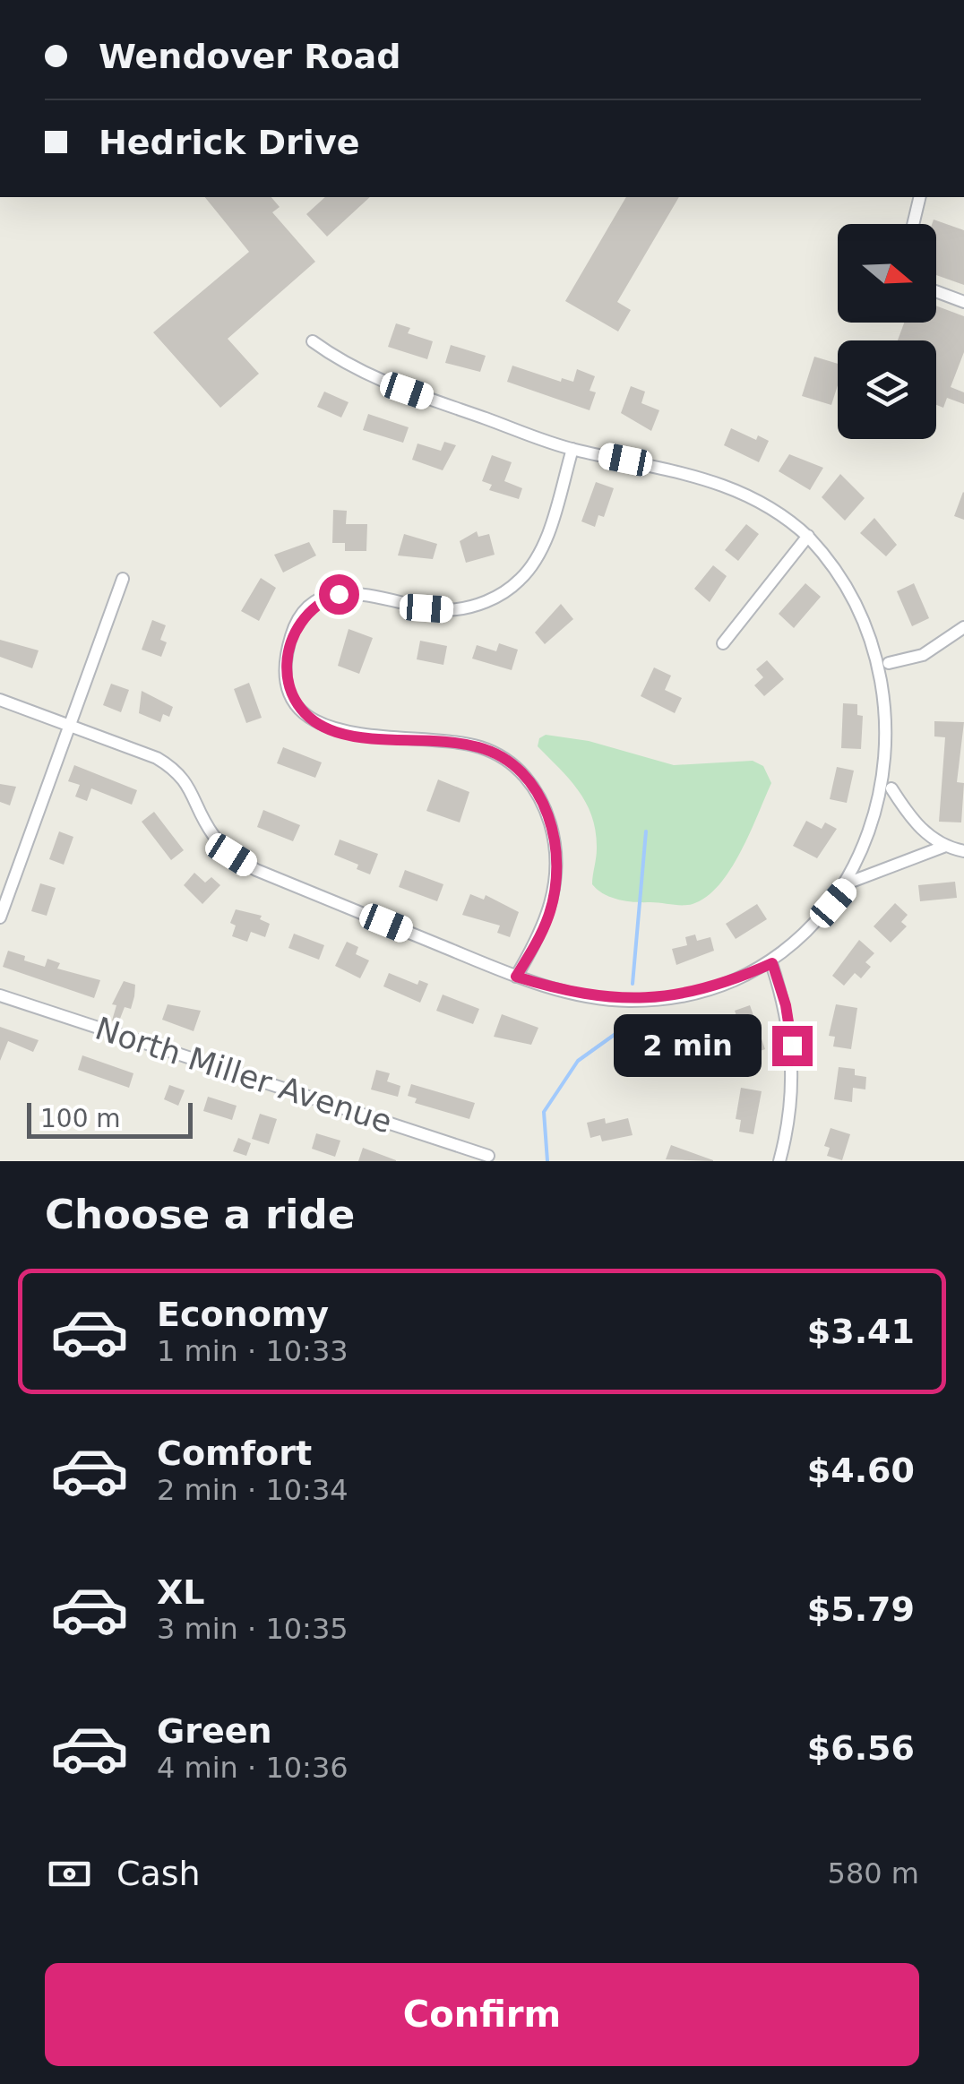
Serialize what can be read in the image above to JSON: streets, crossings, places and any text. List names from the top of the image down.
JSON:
{
  "streets": {
    "street": ["North Miller Avenue"]
  },
  "scale_bar": "100 m",
  "north": "right",
  "page": {
    "banner": ["Wendover Road", "Hedrick Drive"],
    "bubble": "2 min",
    "scale": "100 m",
    "heading": "Choose a ride",
    "list": [
      {
        "name": "Economy",
        "note": "1 min · 10:33",
        "value": "$3.41"
      },
      {
        "name": "Comfort",
        "note": "2 min · 10:34",
        "value": "$4.60"
      },
      {
        "name": "XL",
        "note": "3 min · 10:35",
        "value": "$5.79"
      },
      {
        "name": "Green",
        "note": "4 min · 10:36",
        "value": "$6.56"
      }
    ],
    "pay": ["Cash", "580 m"],
    "buttons": "Confirm"
  }
}
